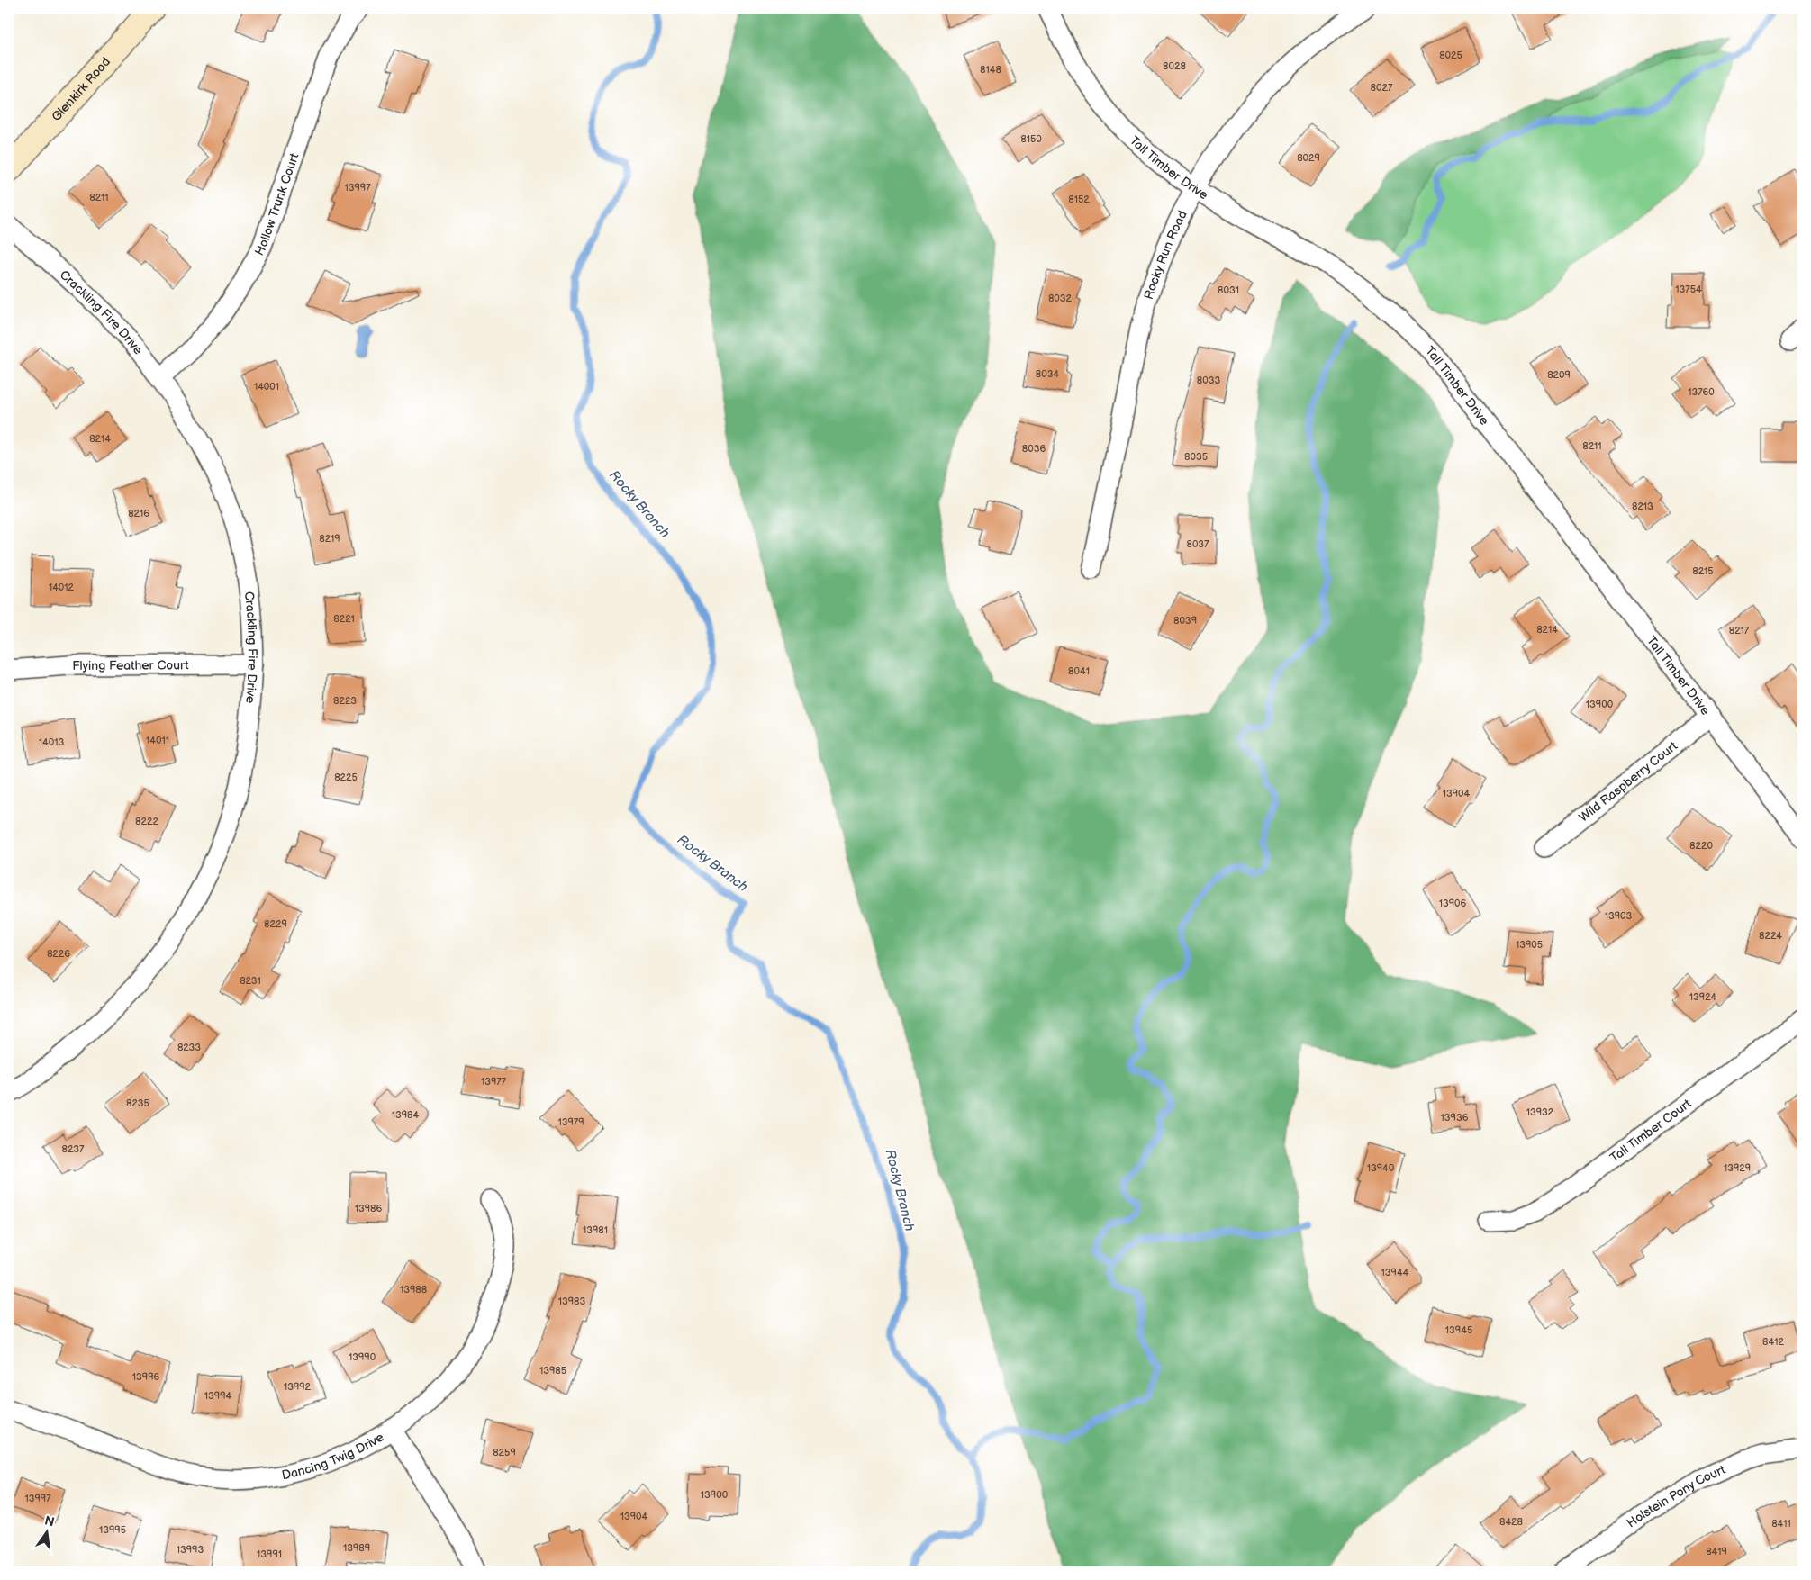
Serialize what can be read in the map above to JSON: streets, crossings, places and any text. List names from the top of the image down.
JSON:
{
  "streets": {
    "street": [
      "Glenkirk Road",
      "Tall Timber Drive",
      "Hollow Trunk Court",
      "Rocky Run Road",
      "Crackling Fire Drive",
      "Flying Feather Court",
      "Wild Raspberry Court",
      "Tall Timber Court",
      "Dancing Twig Drive",
      "Holstein Pony Court"
    ]
  },
  "crossings": [
    ["Tall Timber Drive", "Rocky Run Road"],
    ["Tall Timber Drive", "Wild Raspberry Court"],
    ["Hollow Trunk Court", "Crackling Fire Drive"],
    ["Crackling Fire Drive", "Flying Feather Court"]
  ],
  "water": ["Rocky Branch"],
  "house_numbers": [
    "8025",
    "8028",
    "8148",
    "8027",
    "8150",
    "8029",
    "13997",
    "8211",
    "8152",
    "13754",
    "8031",
    "8032",
    "8034",
    "8209",
    "8033",
    "14001",
    "13760",
    "8214",
    "8211",
    "8036",
    "8035",
    "8213",
    "8216",
    "8219",
    "8037",
    "8215",
    "14012",
    "8221",
    "8039",
    "8214",
    "8217",
    "8041",
    "8223",
    "13900",
    "14011",
    "14013",
    "8225",
    "13904",
    "8222",
    "8220",
    "13906",
    "13903",
    "8229",
    "8224",
    "13905",
    "8226",
    "8231",
    "13924",
    "8233",
    "13977",
    "8235",
    "13932",
    "13984",
    "13936",
    "13979",
    "8237",
    "13940",
    "13929",
    "13986",
    "13981",
    "13944",
    "13988",
    "13983",
    "13945",
    "8412",
    "13990",
    "13985",
    "13996",
    "13992",
    "13994",
    "8259",
    "13900",
    "13997",
    "13904",
    "8428",
    "8411",
    "13995",
    "13989",
    "13993",
    "8419",
    "13991"
  ],
  "north": "top"
}
